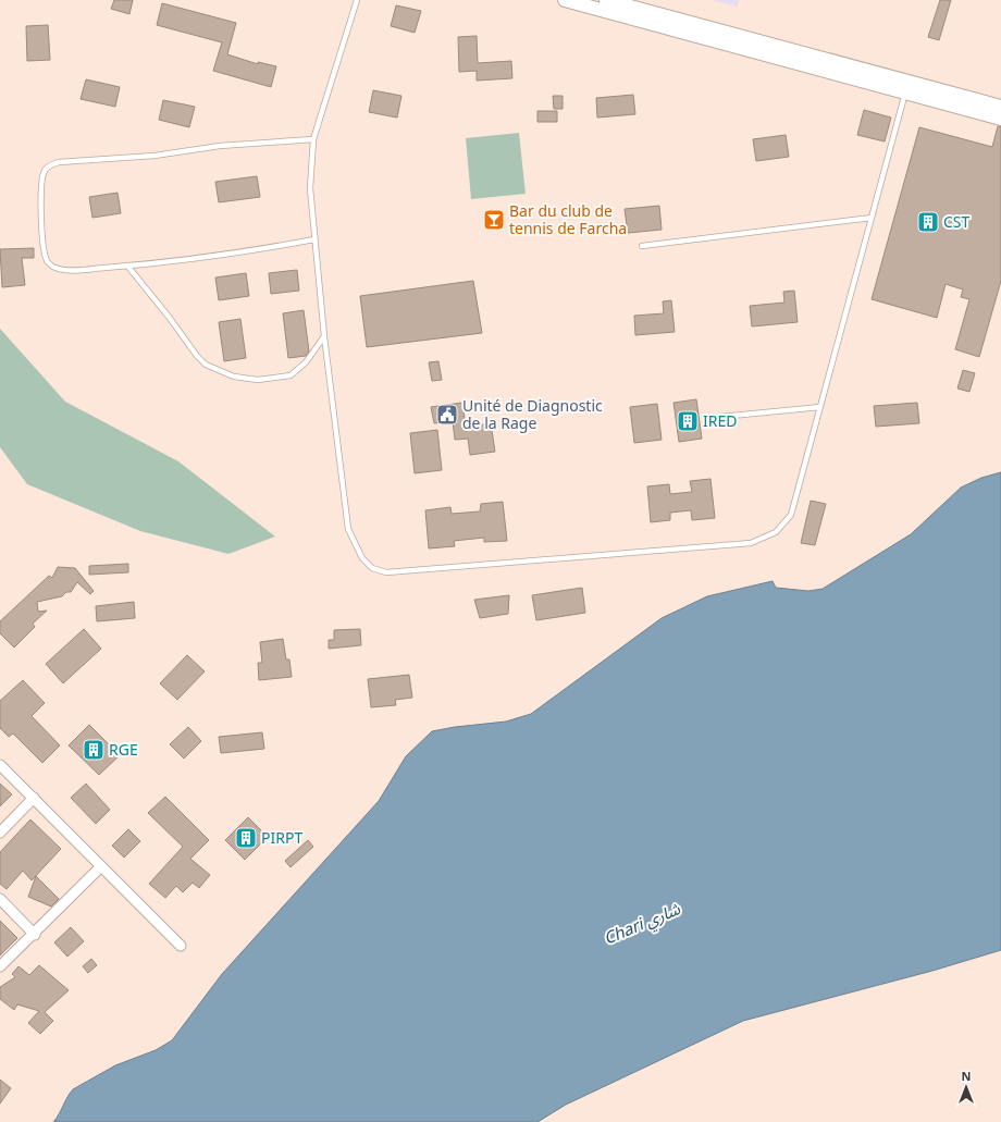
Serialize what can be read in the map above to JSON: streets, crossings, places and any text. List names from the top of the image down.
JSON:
{
  "water": ["Chari شاري"],
  "places": {
    "bar": ["Bar du club de tennis de Farcha"],
    "building": [
      "CST",
      "IRED",
      "RGE",
      "PIRPT"
    ],
    "public building": ["Unité de Diagnostic de la Rage"]
  },
  "north": "top"
}
